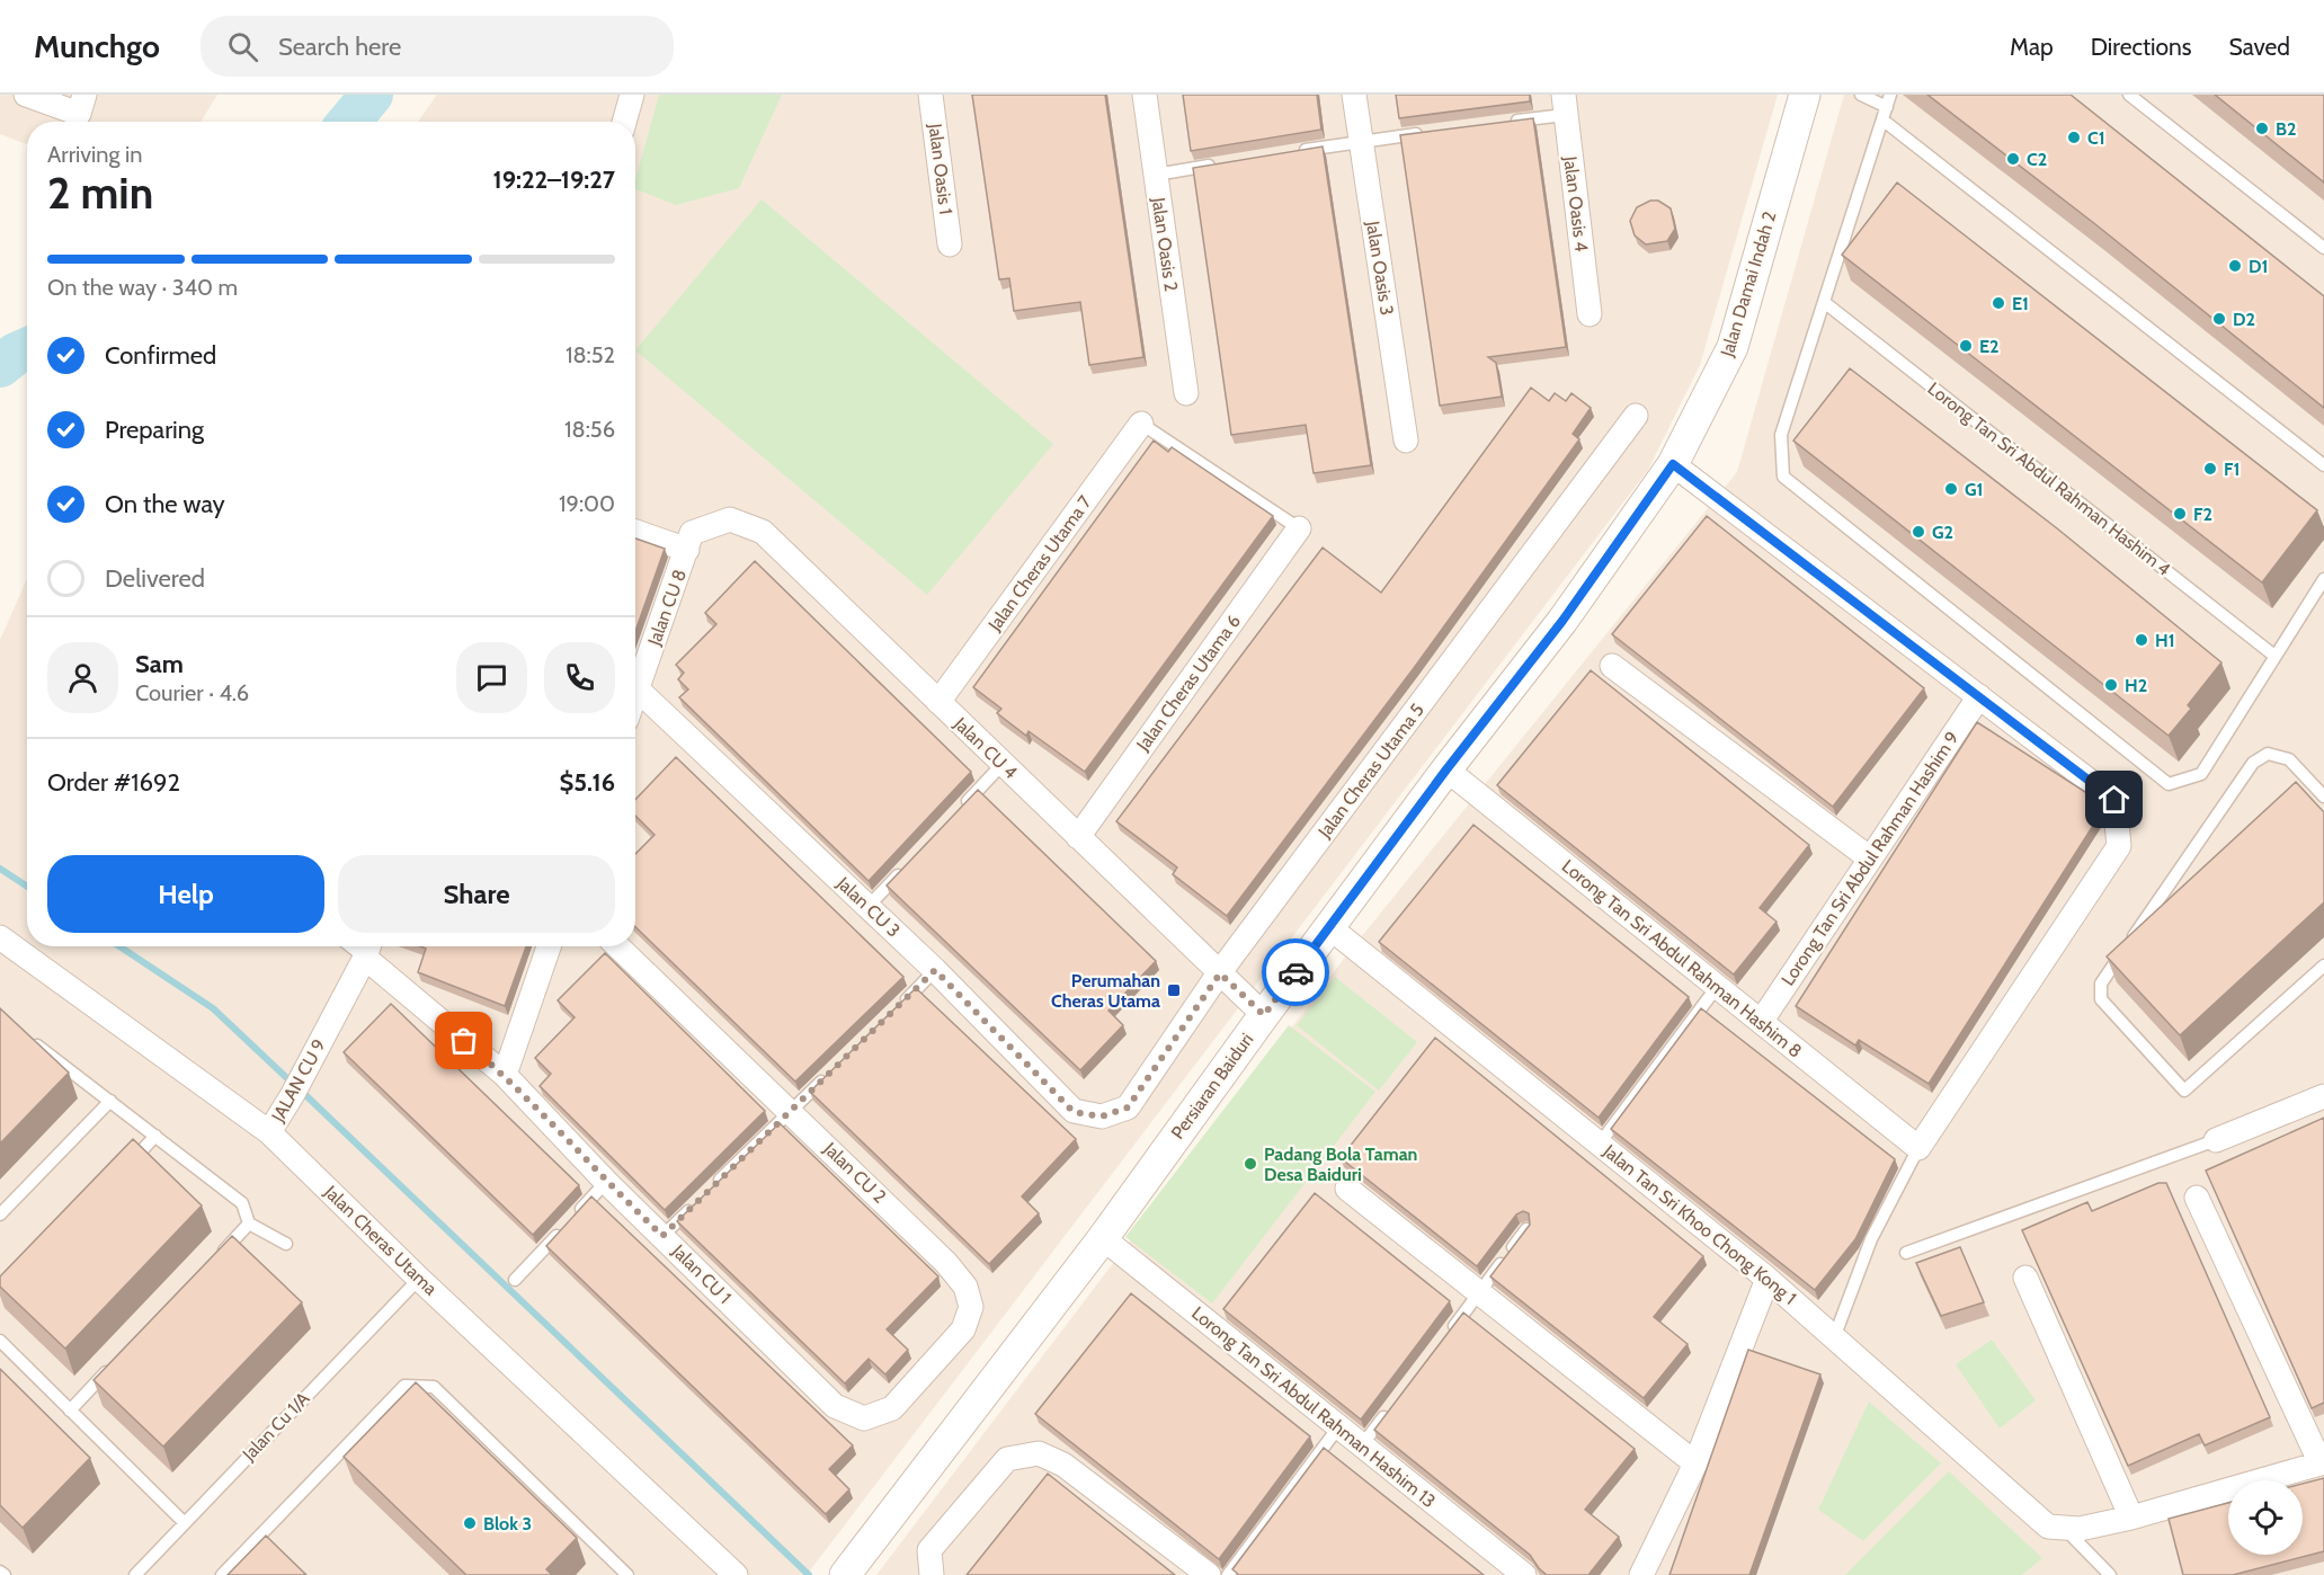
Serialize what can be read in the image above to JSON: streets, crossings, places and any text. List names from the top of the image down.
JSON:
{
  "streets": {
    "street": [
      "Jalan Oasis 1",
      "Jalan Oasis 4",
      "Jalan Oasis 2",
      "Jalan Oasis 3",
      "Jalan Damai Indah 2",
      "Jalan Cheras Utama 7",
      "Jalan CU 8",
      "Jalan Cheras Utama 6",
      "Jalan CU 4",
      "Jalan Cheras Utama 5",
      "Lorong Tan Sri Abdul Rahman Hashim 9",
      "Jalan CU 3",
      "Lorong Tan Sri Abdul Rahman Hashim 8",
      "JALAN CU 9",
      "Persiaran Baiduri",
      "Jalan CU 2",
      "Jalan Tan Sri Khoo Chong Kong 1",
      "Jalan Cheras Utama",
      "Jalan CU 1",
      "Lorong Tan Sri Abdul Rahman Hashim 13"
    ],
    "lane": ["Lorong Tan Sri Abdul Rahman Hashim 4", "Jalan Cu 1/A"]
  },
  "crossings": [
    ["Jalan Damai Indah 2", "Persiaran Baiduri"],
    ["Jalan Cheras Utama 7", "Jalan CU 4"],
    ["Jalan CU 8", "Jalan CU 4"],
    ["Jalan CU 8", "Jalan CU 3"],
    ["Jalan Cheras Utama 6", "Jalan CU 4"],
    ["Jalan CU 4", "Jalan Cheras Utama 5"],
    ["Jalan CU 4", "Persiaran Baiduri"],
    ["Jalan Cheras Utama 5", "Jalan CU 3"],
    ["Lorong Tan Sri Abdul Rahman Hashim 9", "Lorong Tan Sri Abdul Rahman Hashim 8"],
    ["Lorong Tan Sri Abdul Rahman Hashim 8", "Persiaran Baiduri"],
    ["JALAN CU 9", "Jalan Cheras Utama"],
    ["JALAN CU 9", "Jalan CU 1"],
    ["Persiaran Baiduri", "Jalan Tan Sri Khoo Chong Kong 1"],
    ["Persiaran Baiduri", "Lorong Tan Sri Abdul Rahman Hashim 13"],
    ["Jalan CU 2", "Jalan CU 1"],
    ["Jalan Cheras Utama", "Jalan Cu 1/A"]
  ],
  "places": {
    "other": [
      "B2",
      "C1",
      "C2",
      "D1",
      "E1",
      "D2",
      "E2",
      "F1",
      "G1",
      "F2",
      "G2",
      "H1",
      "H2",
      "Padang Bola Taman Desa Baiduri",
      "Blok 3"
    ],
    "transit": ["Perumahan Cheras Utama"]
  },
  "page": {
    "header": "Munchgo",
    "search": "Search here",
    "nav": ["Map", "Directions", "Saved"],
    "heading": ["2 min", "Arriving in", "19:22–19:27"],
    "panel": [
      "Sam",
      "Courier · 4.6",
      "Order #1692",
      "$5.16"
    ],
    "bar": "On the way · 340 m",
    "list": [
      ["Confirmed", "18:52"],
      ["Preparing", "18:56"],
      ["On the way", "19:00"],
      "Delivered"
    ],
    "buttons": ["Help", "Share"]
  }
}
